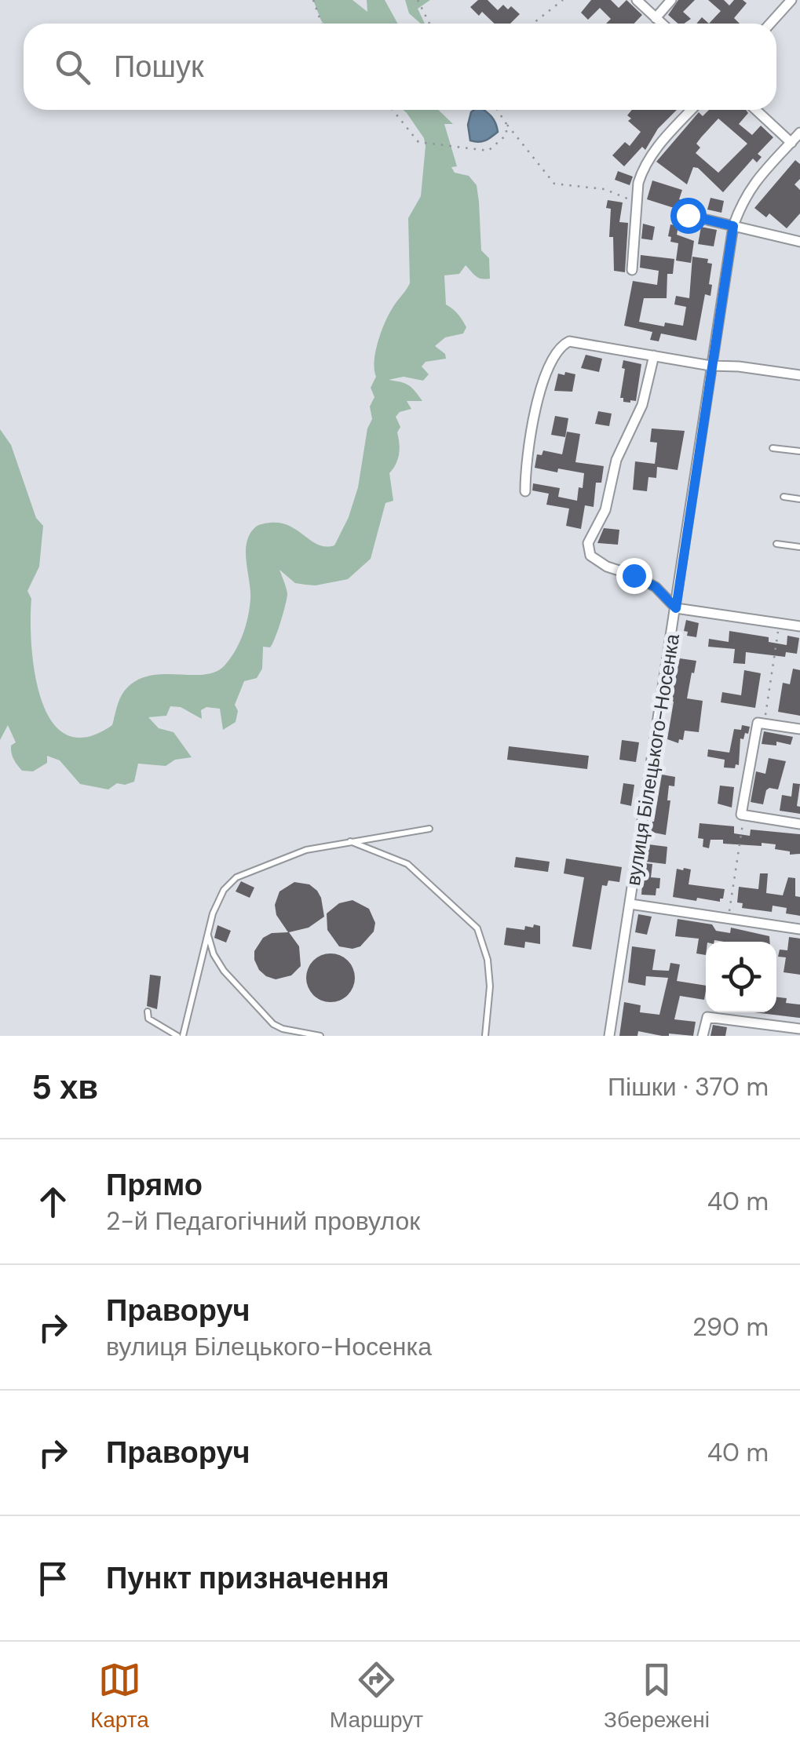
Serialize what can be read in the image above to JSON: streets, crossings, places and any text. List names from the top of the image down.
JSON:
{
  "streets": {
    "street": ["вулиця Білецького-Носенка"]
  },
  "page": {
    "search": "Пошук",
    "heading": ["5 хв", "Пішки · 370 m"],
    "list": [
      ["Прямо", "2-й Педагогічний провулок", "40 m"],
      ["Праворуч", "вулиця Білецького-Носенка", "290 m"],
      ["Праворуч", "40 m"],
      "Пункт призначення"
    ],
    "nav": ["Карта", "Маршрут", "Збережені"]
  }
}
